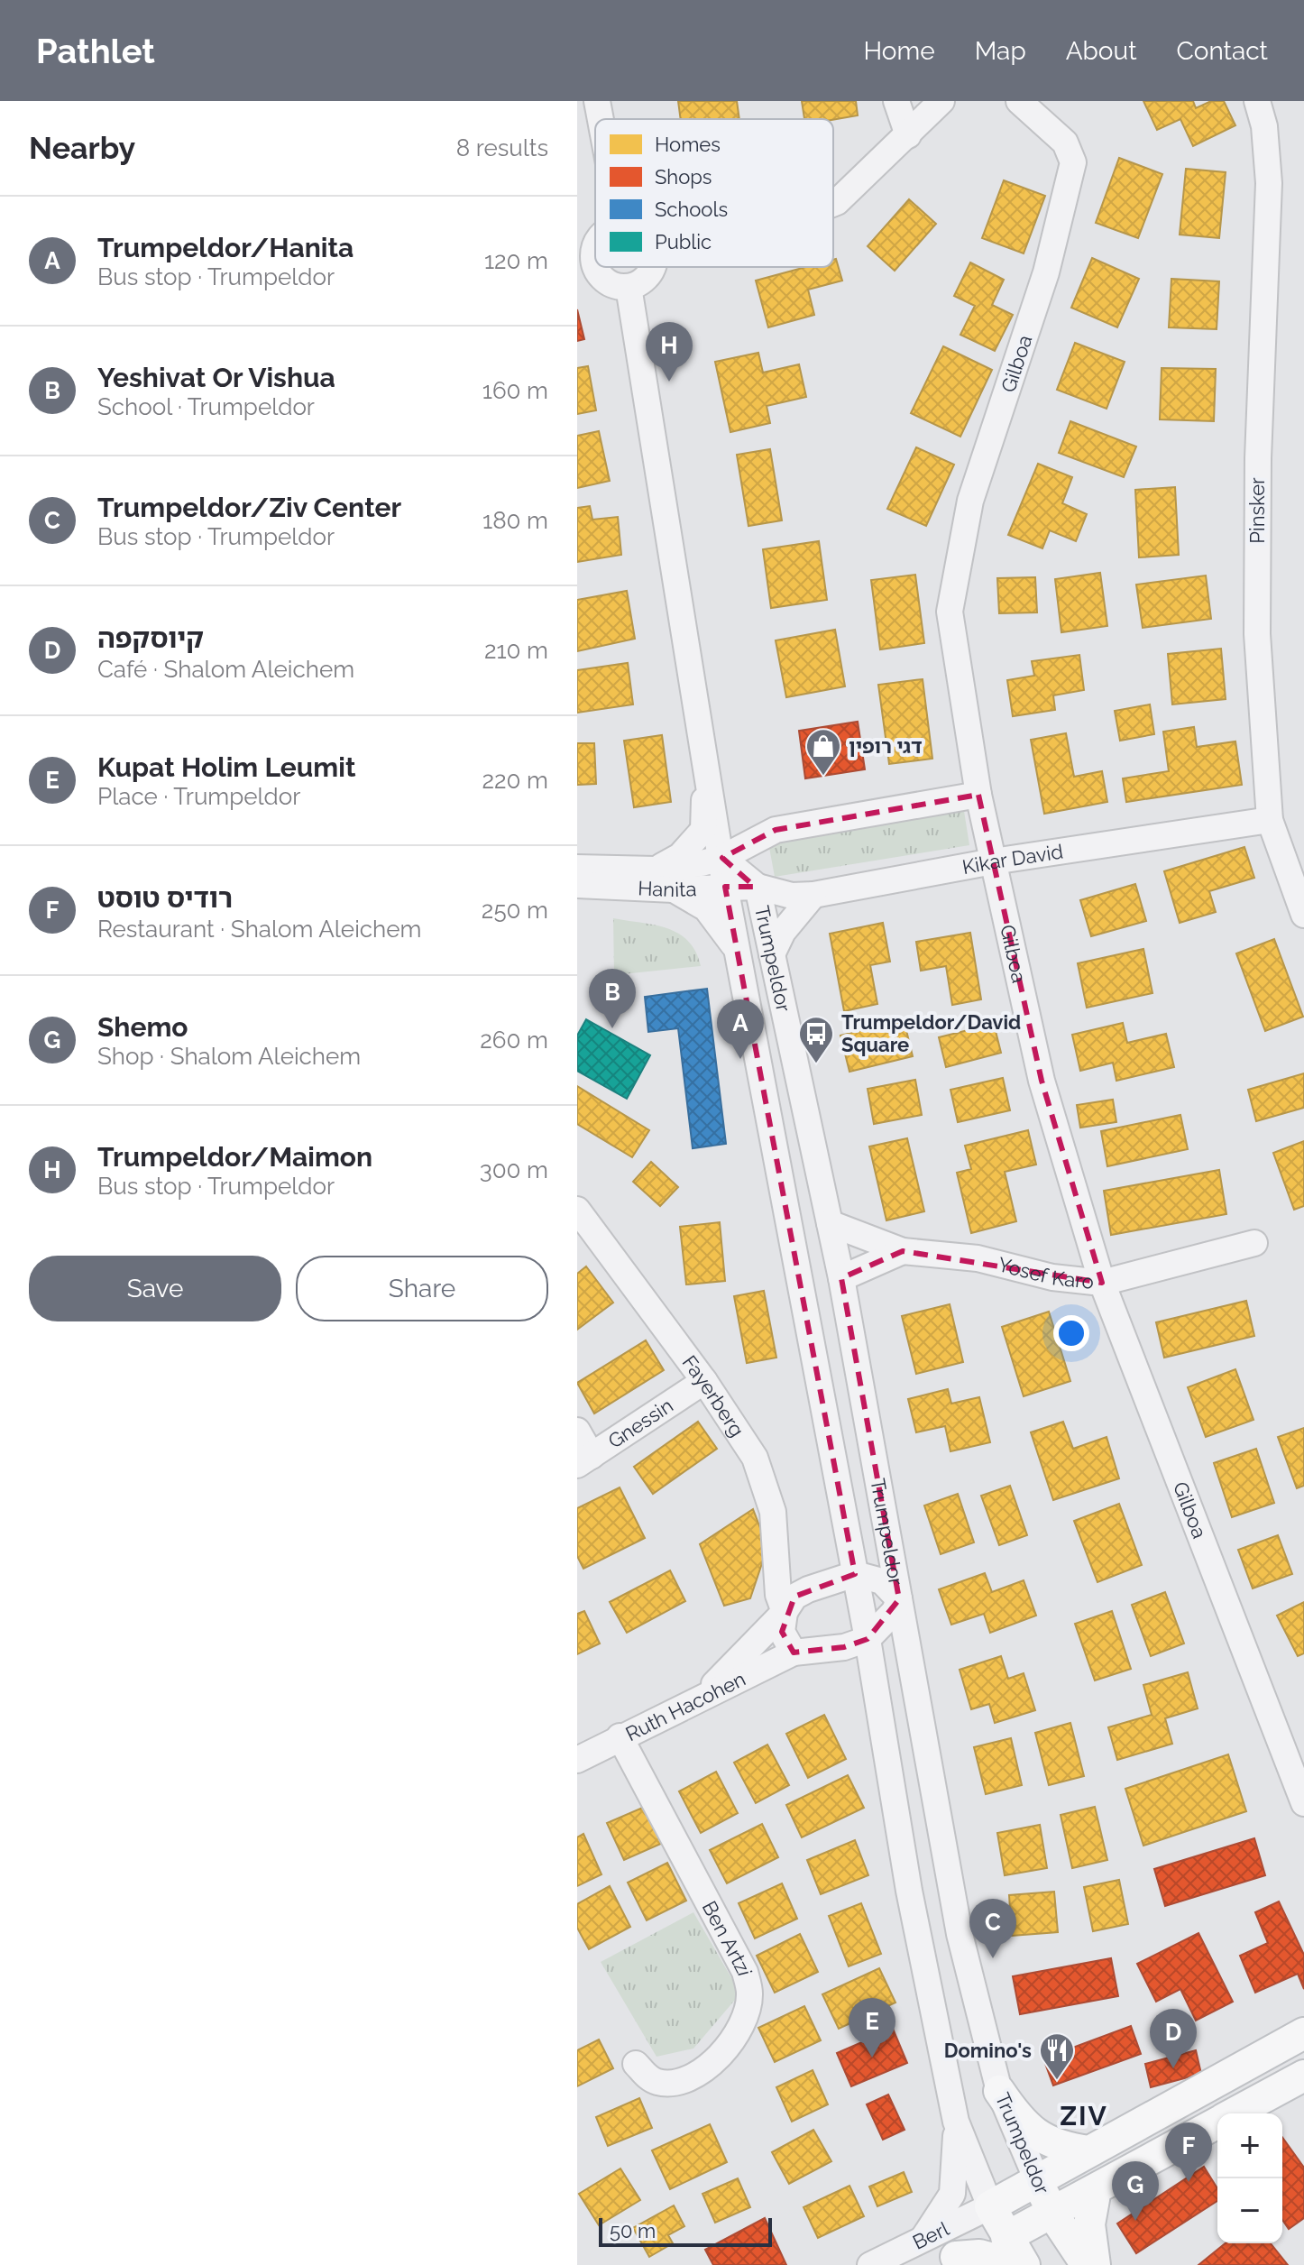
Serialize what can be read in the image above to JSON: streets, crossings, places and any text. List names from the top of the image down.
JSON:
{
  "streets": {
    "main road": ["Trumpeldor"],
    "street": [
      "Gilboa",
      "Pinsker",
      "Kikar David",
      "Hanita",
      "Yosef Karo",
      "Fayerberg",
      "Gnessin",
      "Ruth Hacohen",
      "Ben Artzi",
      "Berl"
    ]
  },
  "crossings": [
    ["Gilboa", "Kikar David"],
    ["Gilboa", "Yosef Karo"],
    ["Pinsker", "Kikar David"],
    ["Kikar David", "Hanita"],
    ["Kikar David", "Trumpeldor"],
    ["Hanita", "Trumpeldor"],
    ["Trumpeldor", "Yosef Karo"],
    ["Trumpeldor", "Berl"],
    ["Fayerberg", "Gnessin"],
    ["Fayerberg", "Ruth Hacohen"],
    ["Ruth Hacohen", "Ben Artzi"]
  ],
  "districts": ["ZIV"],
  "places": {
    "shop": ["דגי רופין"],
    "bus stop": ["Trumpeldor/David Square"],
    "restaurant": ["Domino's"]
  },
  "legend": [
    "Homes",
    "Shops",
    "Schools",
    "Public"
  ],
  "scale_bar": "50 m",
  "page": {
    "header": "Pathlet",
    "nav": [
      "Home",
      "Map",
      "About",
      "Contact"
    ],
    "heading": ["Nearby", "8 results"],
    "list": [
      {
        "mark": "A",
        "name": "Trumpeldor/Hanita",
        "note": "Bus stop · Trumpeldor",
        "value": "120 m"
      },
      {
        "mark": "B",
        "name": "Yeshivat Or Vishua",
        "note": "School · Trumpeldor",
        "value": "160 m"
      },
      {
        "mark": "C",
        "name": "Trumpeldor/Ziv Center",
        "note": "Bus stop · Trumpeldor",
        "value": "180 m"
      },
      {
        "mark": "D",
        "name": "קיוסקפה",
        "note": "Café · Shalom Aleichem",
        "value": "210 m"
      },
      {
        "mark": "E",
        "name": "Kupat Holim Leumit",
        "note": "Place · Trumpeldor",
        "value": "220 m"
      },
      {
        "mark": "F",
        "name": "רודיס טוסט",
        "note": "Restaurant · Shalom Aleichem",
        "value": "250 m"
      },
      {
        "mark": "G",
        "name": "Shemo",
        "note": "Shop · Shalom Aleichem",
        "value": "260 m"
      },
      {
        "mark": "H",
        "name": "Trumpeldor/Maimon",
        "note": "Bus stop · Trumpeldor",
        "value": "300 m"
      }
    ],
    "pins": [
      "H",
      "B",
      "A",
      "C",
      "E",
      "D",
      "F",
      "G"
    ],
    "buttons": ["Save", "Share"],
    "map_buttons": ["+", "−"],
    "scale": "50 m"
  }
}
